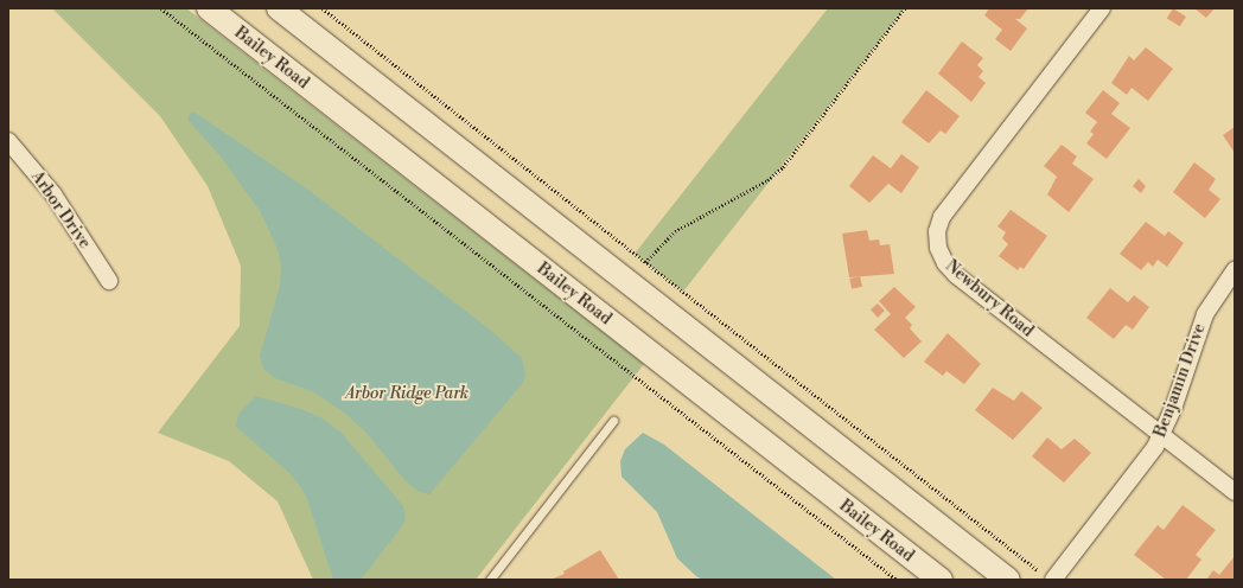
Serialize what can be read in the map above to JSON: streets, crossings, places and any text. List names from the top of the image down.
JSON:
{
  "streets": {
    "main road": ["Bailey Road"],
    "street": ["Arbor Drive", "Newbury Road", "Benjamin Drive"]
  },
  "crossings": [
    ["Newbury Road", "Benjamin Drive"]
  ],
  "parks": ["Arbor Ridge Park"]
}
